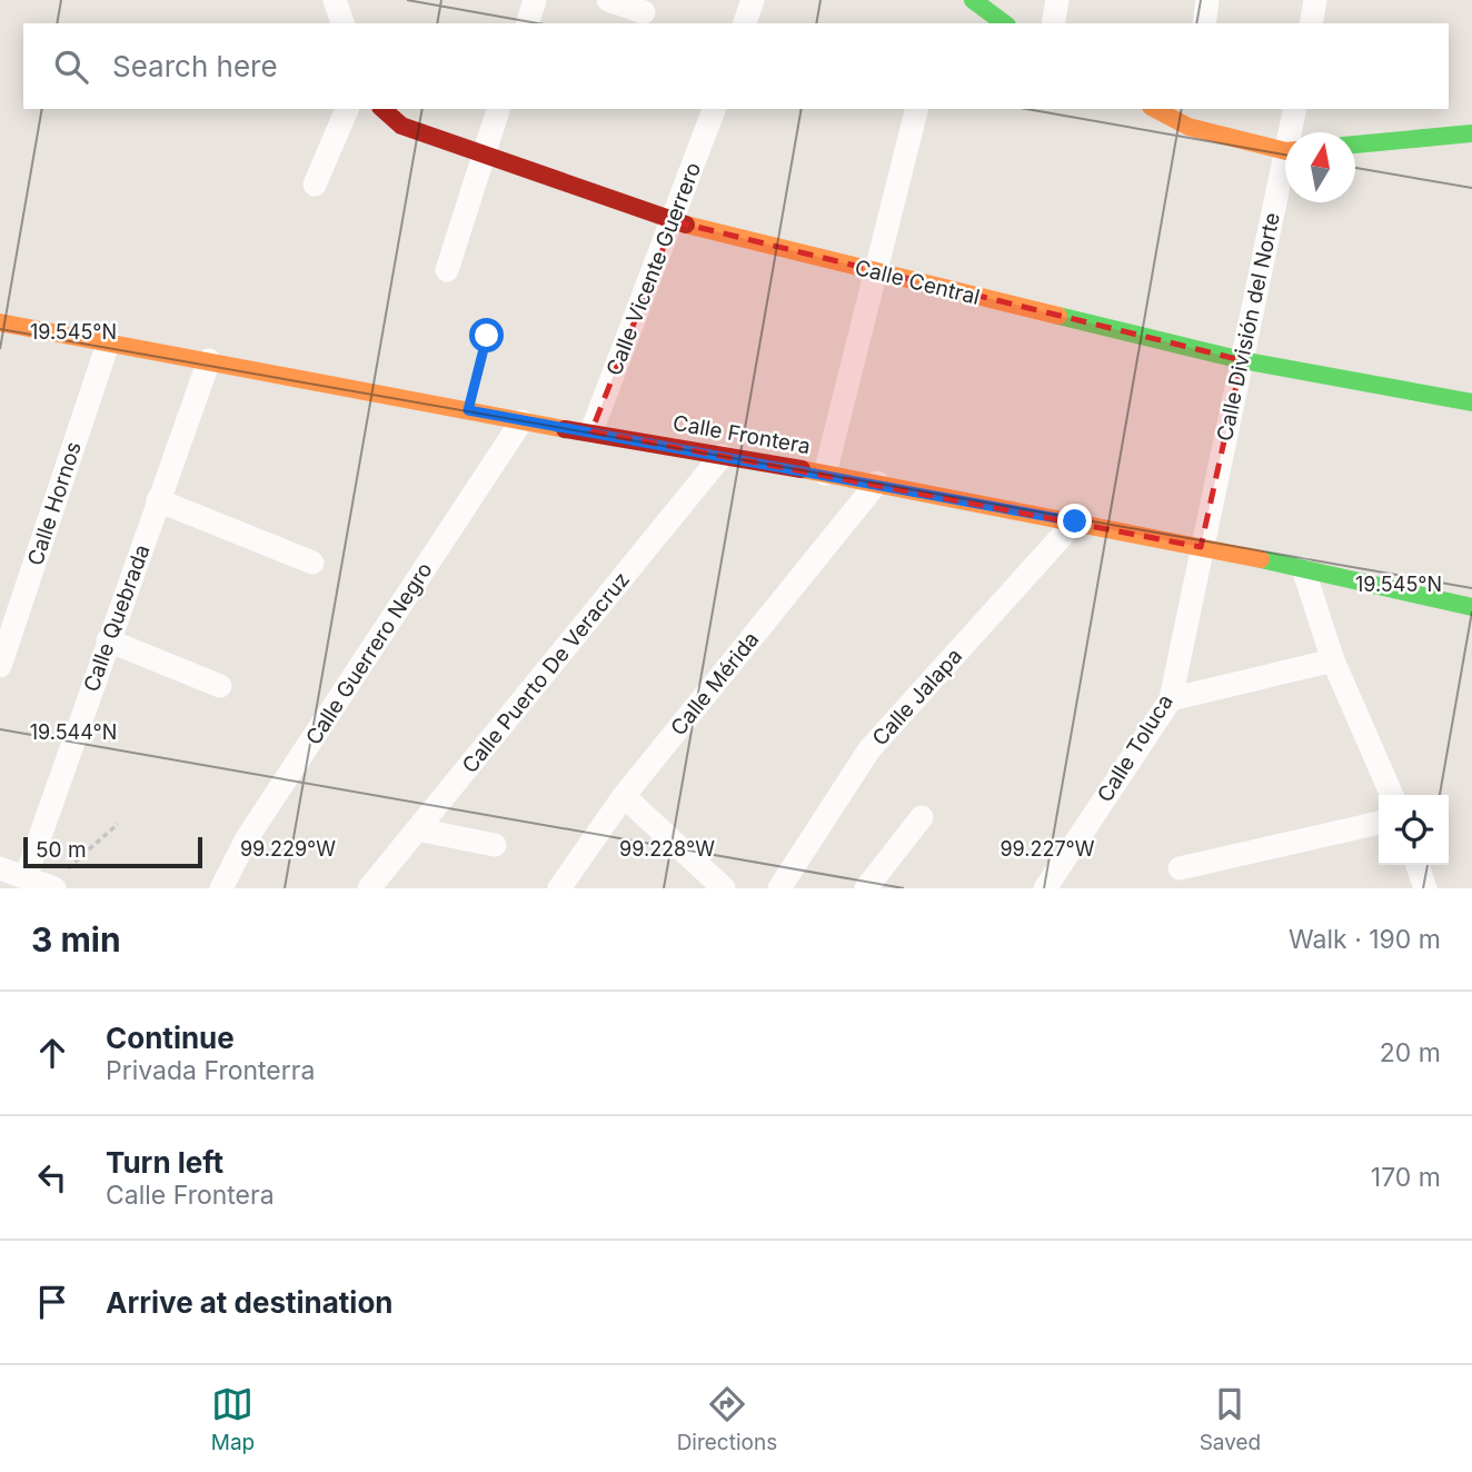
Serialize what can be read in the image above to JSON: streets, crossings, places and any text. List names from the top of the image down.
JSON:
{
  "streets": {
    "street": [
      "Calle Vicente Guerrero",
      "Calle Central",
      "Calle División del Norte",
      "Calle Frontera",
      "Calle Hornos",
      "Calle Quebrada",
      "Calle Guerrero Negro",
      "Calle Puerto De Veracruz",
      "Calle Mérida",
      "Calle Jalapa",
      "Calle Toluca"
    ]
  },
  "crossings": [
    ["Calle Vicente Guerrero", "Calle Central"],
    ["Calle Vicente Guerrero", "Calle Frontera"],
    ["Calle Central", "Calle División del Norte"],
    ["Calle División del Norte", "Calle Frontera"],
    ["Calle División del Norte", "Calle Toluca"],
    ["Calle Frontera", "Calle Hornos"],
    ["Calle Frontera", "Calle Quebrada"],
    ["Calle Frontera", "Calle Guerrero Negro"],
    ["Calle Frontera", "Calle Puerto De Veracruz"],
    ["Calle Frontera", "Calle Mérida"],
    ["Calle Frontera", "Calle Jalapa"],
    ["Calle Frontera", "Calle Toluca"]
  ],
  "scale_bar": "50 m",
  "north": "top",
  "page": {
    "search": "Search here",
    "scale": "50 m",
    "heading": ["3 min", "Walk · 190 m"],
    "list": [
      ["Continue", "Privada Fronterra", "20 m"],
      ["Turn left", "Calle Frontera", "170 m"],
      "Arrive at destination"
    ],
    "nav": ["Map", "Directions", "Saved"]
  },
  "coordinates": [
    "19.545°N",
    "19.544°N",
    "99.229°W",
    "99.228°W",
    "99.227°W"
  ]
}
